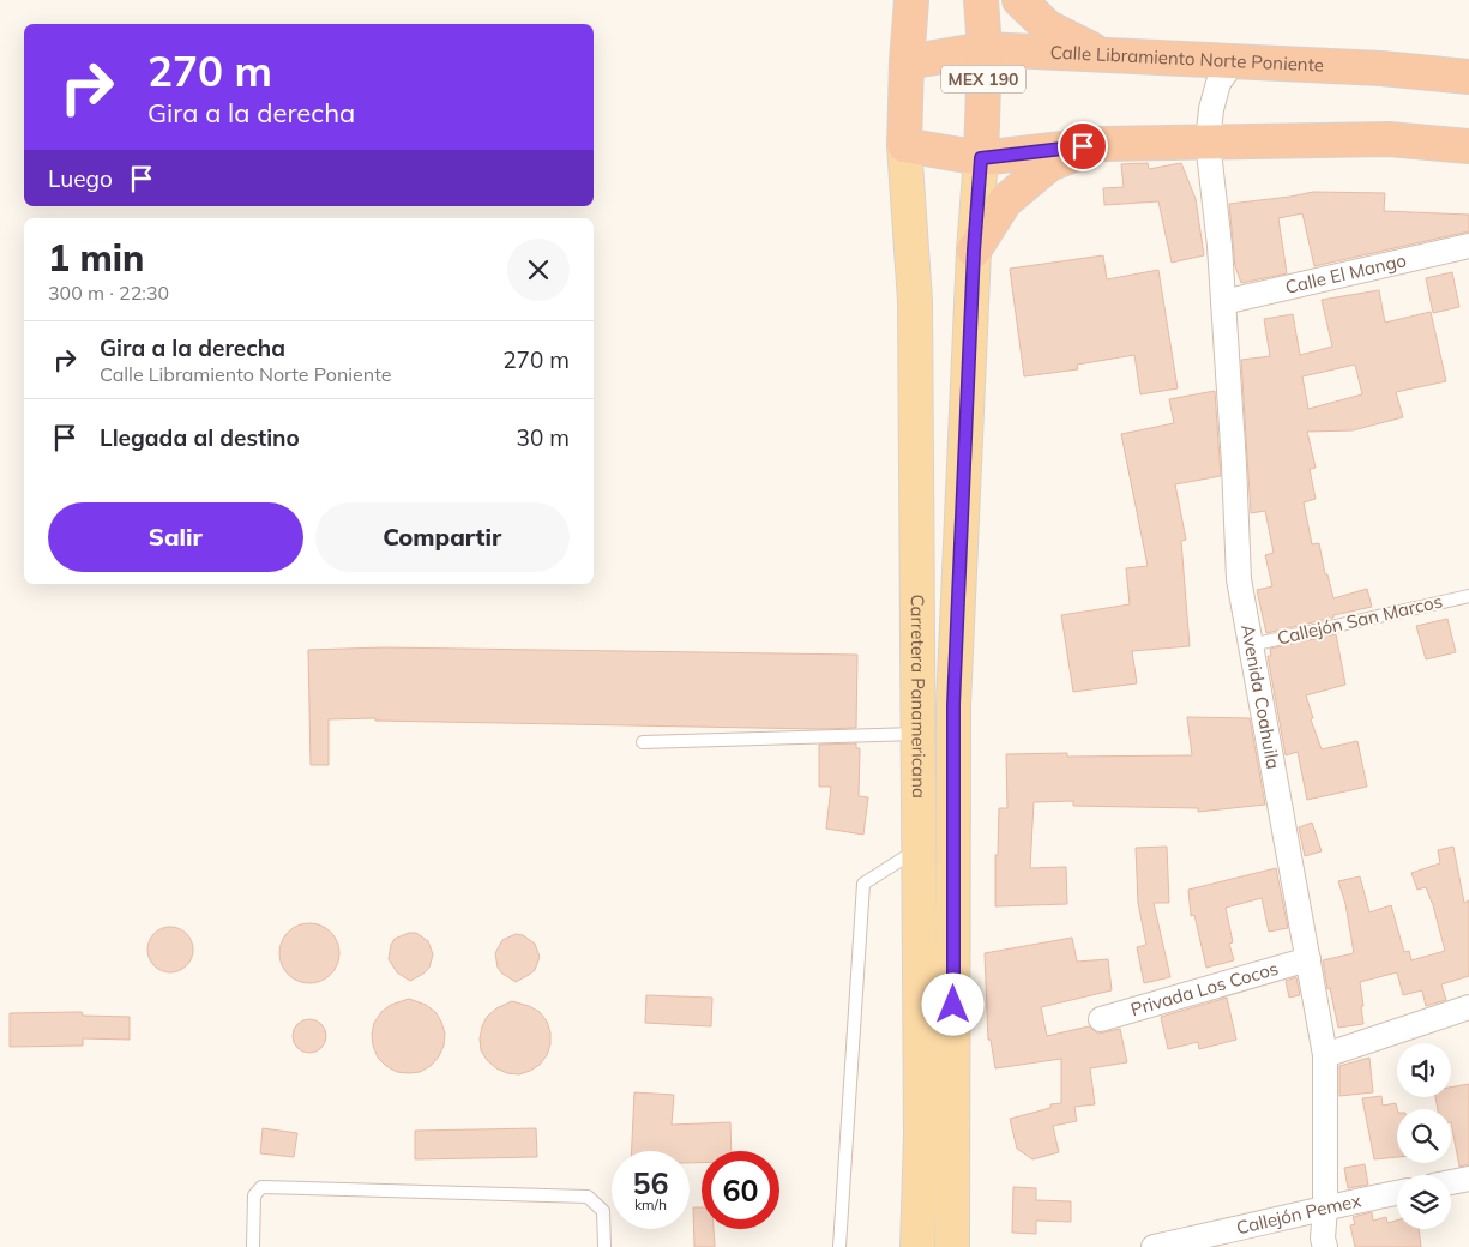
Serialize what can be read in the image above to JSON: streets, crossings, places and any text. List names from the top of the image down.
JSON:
{
  "streets": {
    "highway": ["Calle Libramiento Norte Poniente", "MEX 190"],
    "main road": ["Carretera Panamericana"],
    "street": [
      "Calle El Mango",
      "Avenida Coahuila",
      "Privada Los Cocos",
      "Callejón Pemex"
    ],
    "lane": ["Callejón San Marcos"]
  },
  "crossings": [
    ["Calle Libramiento Norte Poniente", "MEX 190"],
    ["Calle Libramiento Norte Poniente", "Avenida Coahuila"],
    ["MEX 190", "Carretera Panamericana"],
    ["Calle El Mango", "Avenida Coahuila"],
    ["Callejón San Marcos", "Avenida Coahuila"],
    ["Avenida Coahuila", "Privada Los Cocos"],
    ["Avenida Coahuila", "Callejón Pemex"]
  ],
  "page": {
    "turn": ["270 m", "Gira a la derecha"],
    "then": "Luego",
    "heading": ["1 min", "300 m · 22:30"],
    "list": [
      {
        "name": "Gira a la derecha",
        "note": "Calle Libramiento Norte Poniente",
        "value": "270 m"
      },
      {
        "name": "Llegada al destino",
        "value": "30 m"
      }
    ],
    "buttons": ["Salir", "Compartir"],
    "speed": "56 km/h",
    "limit": "60"
  }
}
